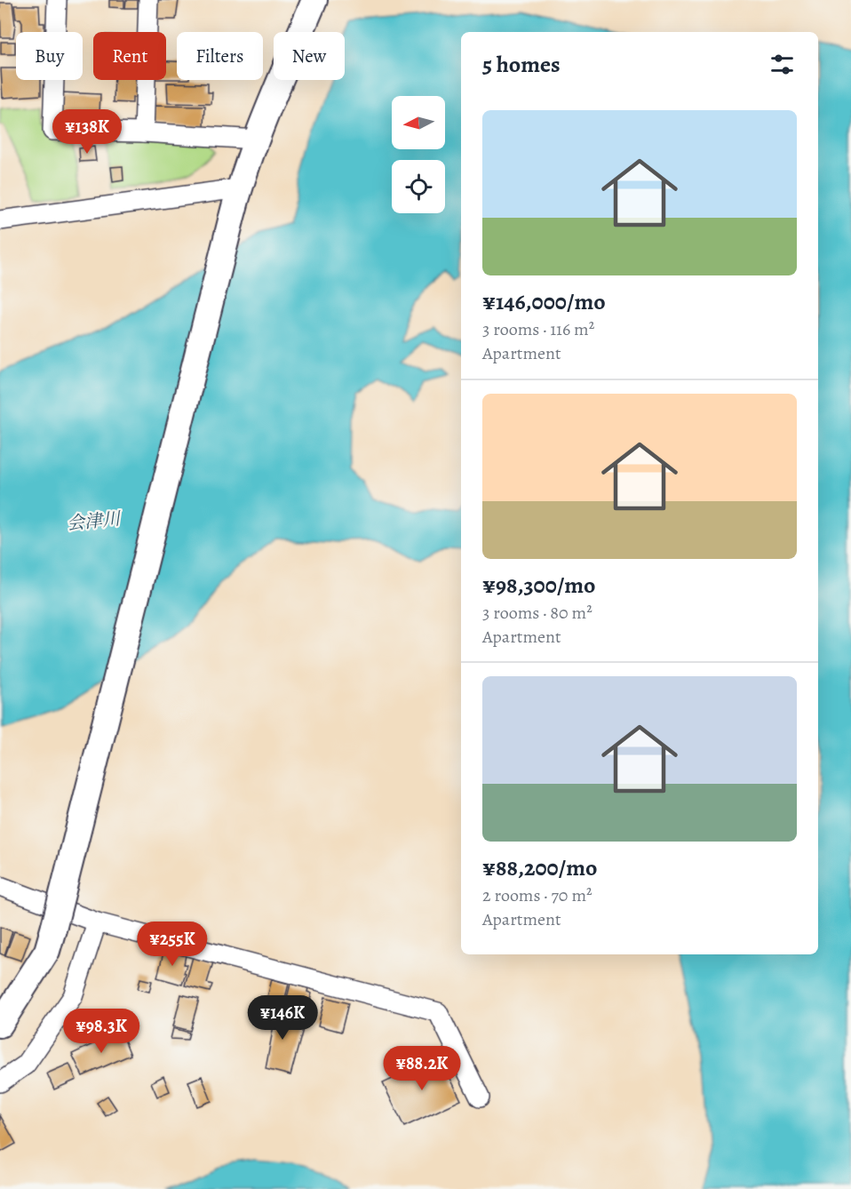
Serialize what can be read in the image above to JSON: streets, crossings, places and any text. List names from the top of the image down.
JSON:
{
  "water": ["会津川"],
  "north": "left",
  "page": {
    "chip": [
      "Buy",
      "Rent",
      "Filters",
      "New"
    ],
    "heading": "5 homes",
    "list": [
      {
        "name": "¥146,000/mo",
        "note": "3 rooms · 116 m² · Apartment"
      },
      {
        "name": "¥98,300/mo",
        "note": "3 rooms · 80 m² · Apartment"
      },
      {
        "name": "¥88,200/mo",
        "note": "2 rooms · 70 m² · Apartment"
      }
    ],
    "price": [
      "¥138K",
      "¥255K",
      "¥146K",
      "¥98.3K",
      "¥88.2K"
    ]
  }
}
